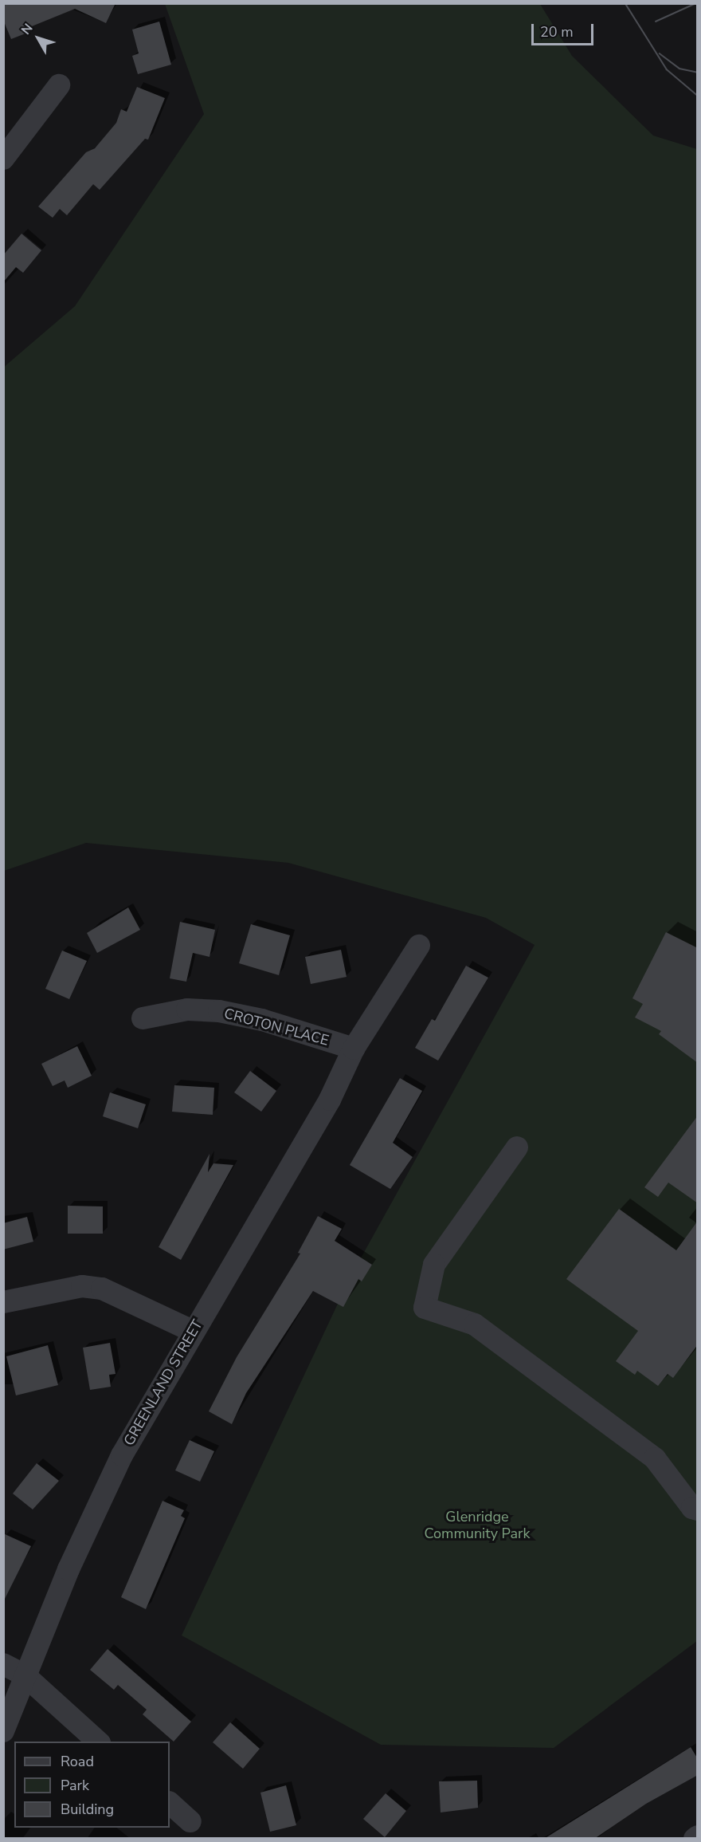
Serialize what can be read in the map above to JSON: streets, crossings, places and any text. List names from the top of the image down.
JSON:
{
  "streets": {
    "street": ["CROTON PLACE", "GREENLAND STREET"]
  },
  "crossings": [
    ["CROTON PLACE", "GREENLAND STREET"]
  ],
  "parks": ["Glenridge Community Park"],
  "legend": ["Road", "Park", "Building"],
  "scale_bar": "20 m",
  "north": "top left"
}
